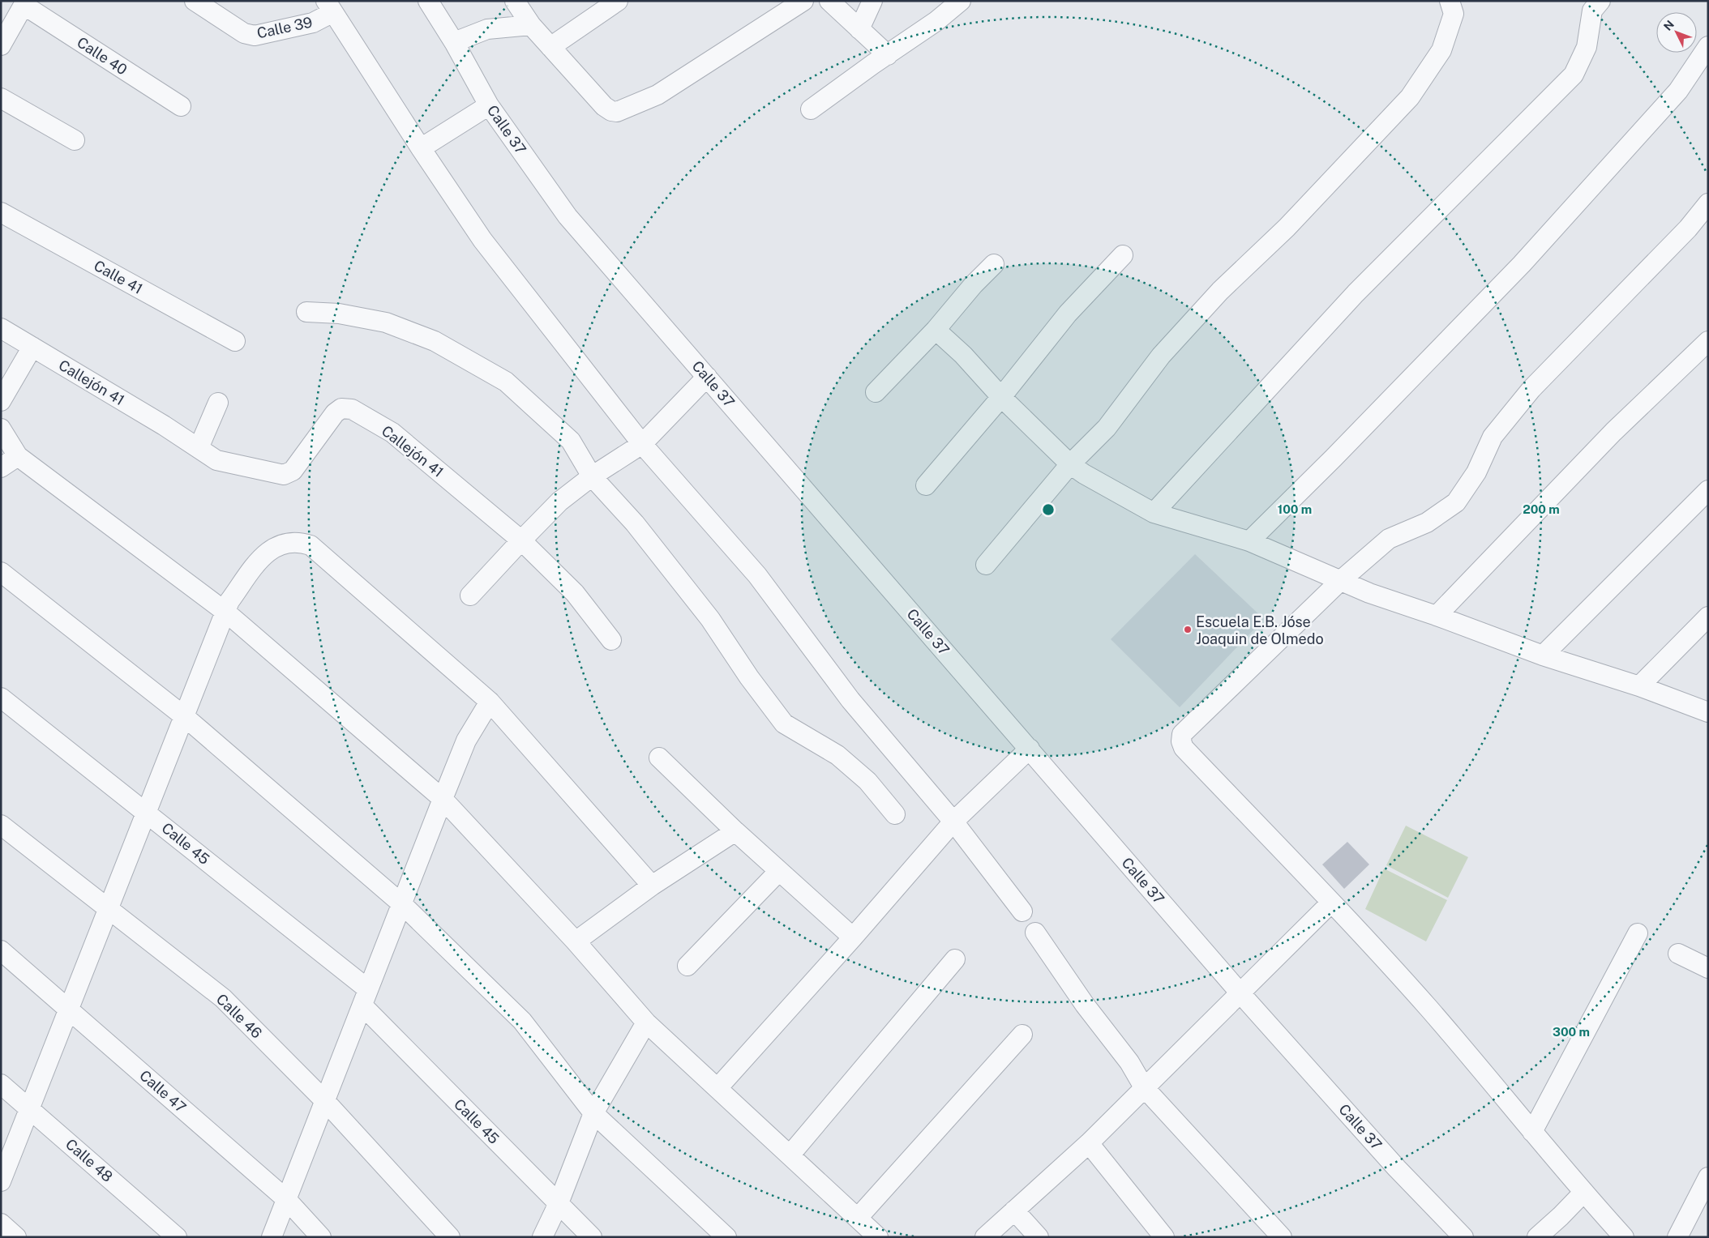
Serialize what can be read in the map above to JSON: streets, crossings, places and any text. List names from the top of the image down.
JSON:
{
  "streets": {
    "street": [
      "Calle 39",
      "Calle 40",
      "Calle 37",
      "Calle 41",
      "Callejón 41",
      "Calle 45",
      "Calle 46",
      "Calle 47",
      "Calle 48"
    ]
  },
  "places": ["Escuela E.B. Jóse Joaquin de Olmedo"],
  "north": "top left",
  "rings": ["100 m", "200 m", "300 m"]
}
